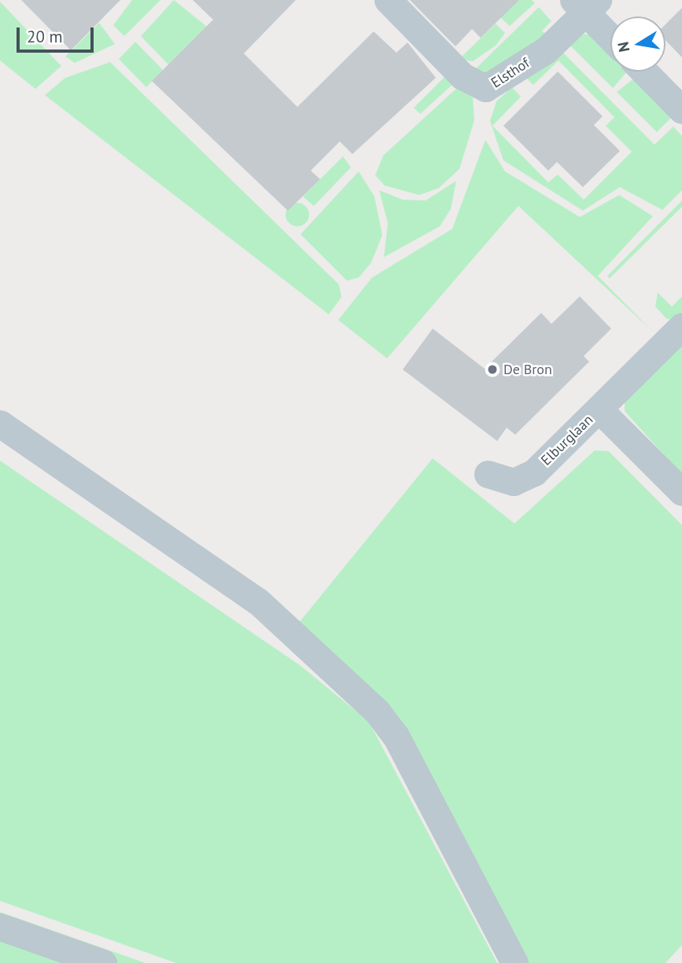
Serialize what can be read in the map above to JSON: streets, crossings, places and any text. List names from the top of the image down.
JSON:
{
  "streets": {
    "street": ["Elsthof", "Elburglaan"]
  },
  "places": ["De Bron"],
  "scale_bar": "20 m",
  "north": "left"
}
